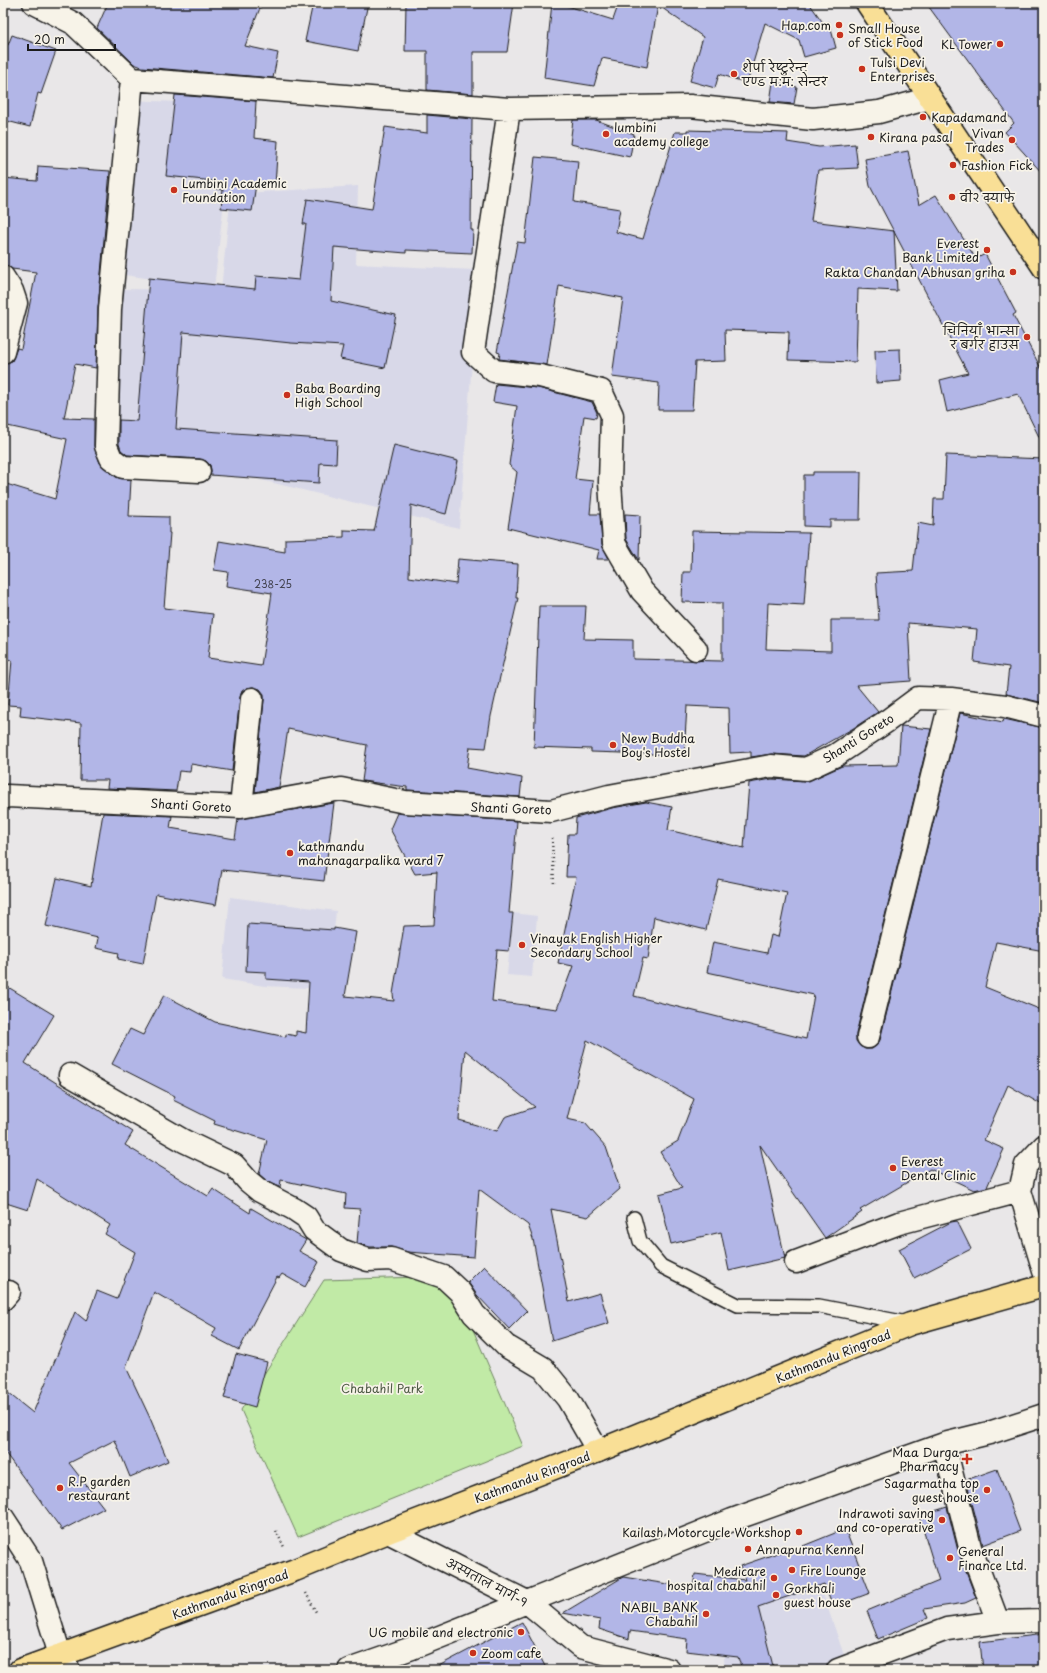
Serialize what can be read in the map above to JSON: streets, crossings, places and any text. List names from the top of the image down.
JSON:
{
  "streets": {
    "main road": ["Kathmandu Ringroad"],
    "street": ["Shanti Goreto", "अस्पताल मार्ग-१"]
  },
  "crossings": [
    ["Kathmandu Ringroad", "अस्पताल मार्ग-१"]
  ],
  "parks": ["Chabahil Park"],
  "places": {
    "other": [
      "Hap.com",
      "Small House of Stick Food",
      "KL Tower",
      "Tulsi Devi Enterprises",
      "शेर्पा रेष्टुरेन्ट एण्ड म:म: सेन्टर",
      "Kapadamand",
      "lumbini academy college",
      "Kirana pasal",
      "Vivan Trades",
      "Fashion Fick",
      "Lumbini Academic Foundation",
      "वी२ क्याफे",
      "Everest Bank Limited",
      "Rakta Chandan Abhusan griha",
      "चिनियाँ भान्सा र बर्गर हाउस",
      "Baba Boarding High School",
      "New Buddha Boy's Hostel",
      "kathmandu mahanagarpalika ward 7",
      "Vinayak English Higher Secondary School",
      "Everest Dental Clinic",
      "R.P garden restaurant",
      "Sagarmatha top guest house",
      "Indrawoti saving and co-operative",
      "Kailash Motorcycle Workshop",
      "Annapurna Kennel",
      "General Finance Ltd.",
      "Fire Lounge",
      "Medicare hospital chabahil",
      "Gorkhali guest house",
      "NABIL BANK Chabahil",
      "UG mobile and electronic",
      "Zoom cafe"
    ],
    "health": ["Maa Durga Pharmacy"]
  },
  "house_numbers": ["238-25"],
  "scale_bar": "20 m"
}
